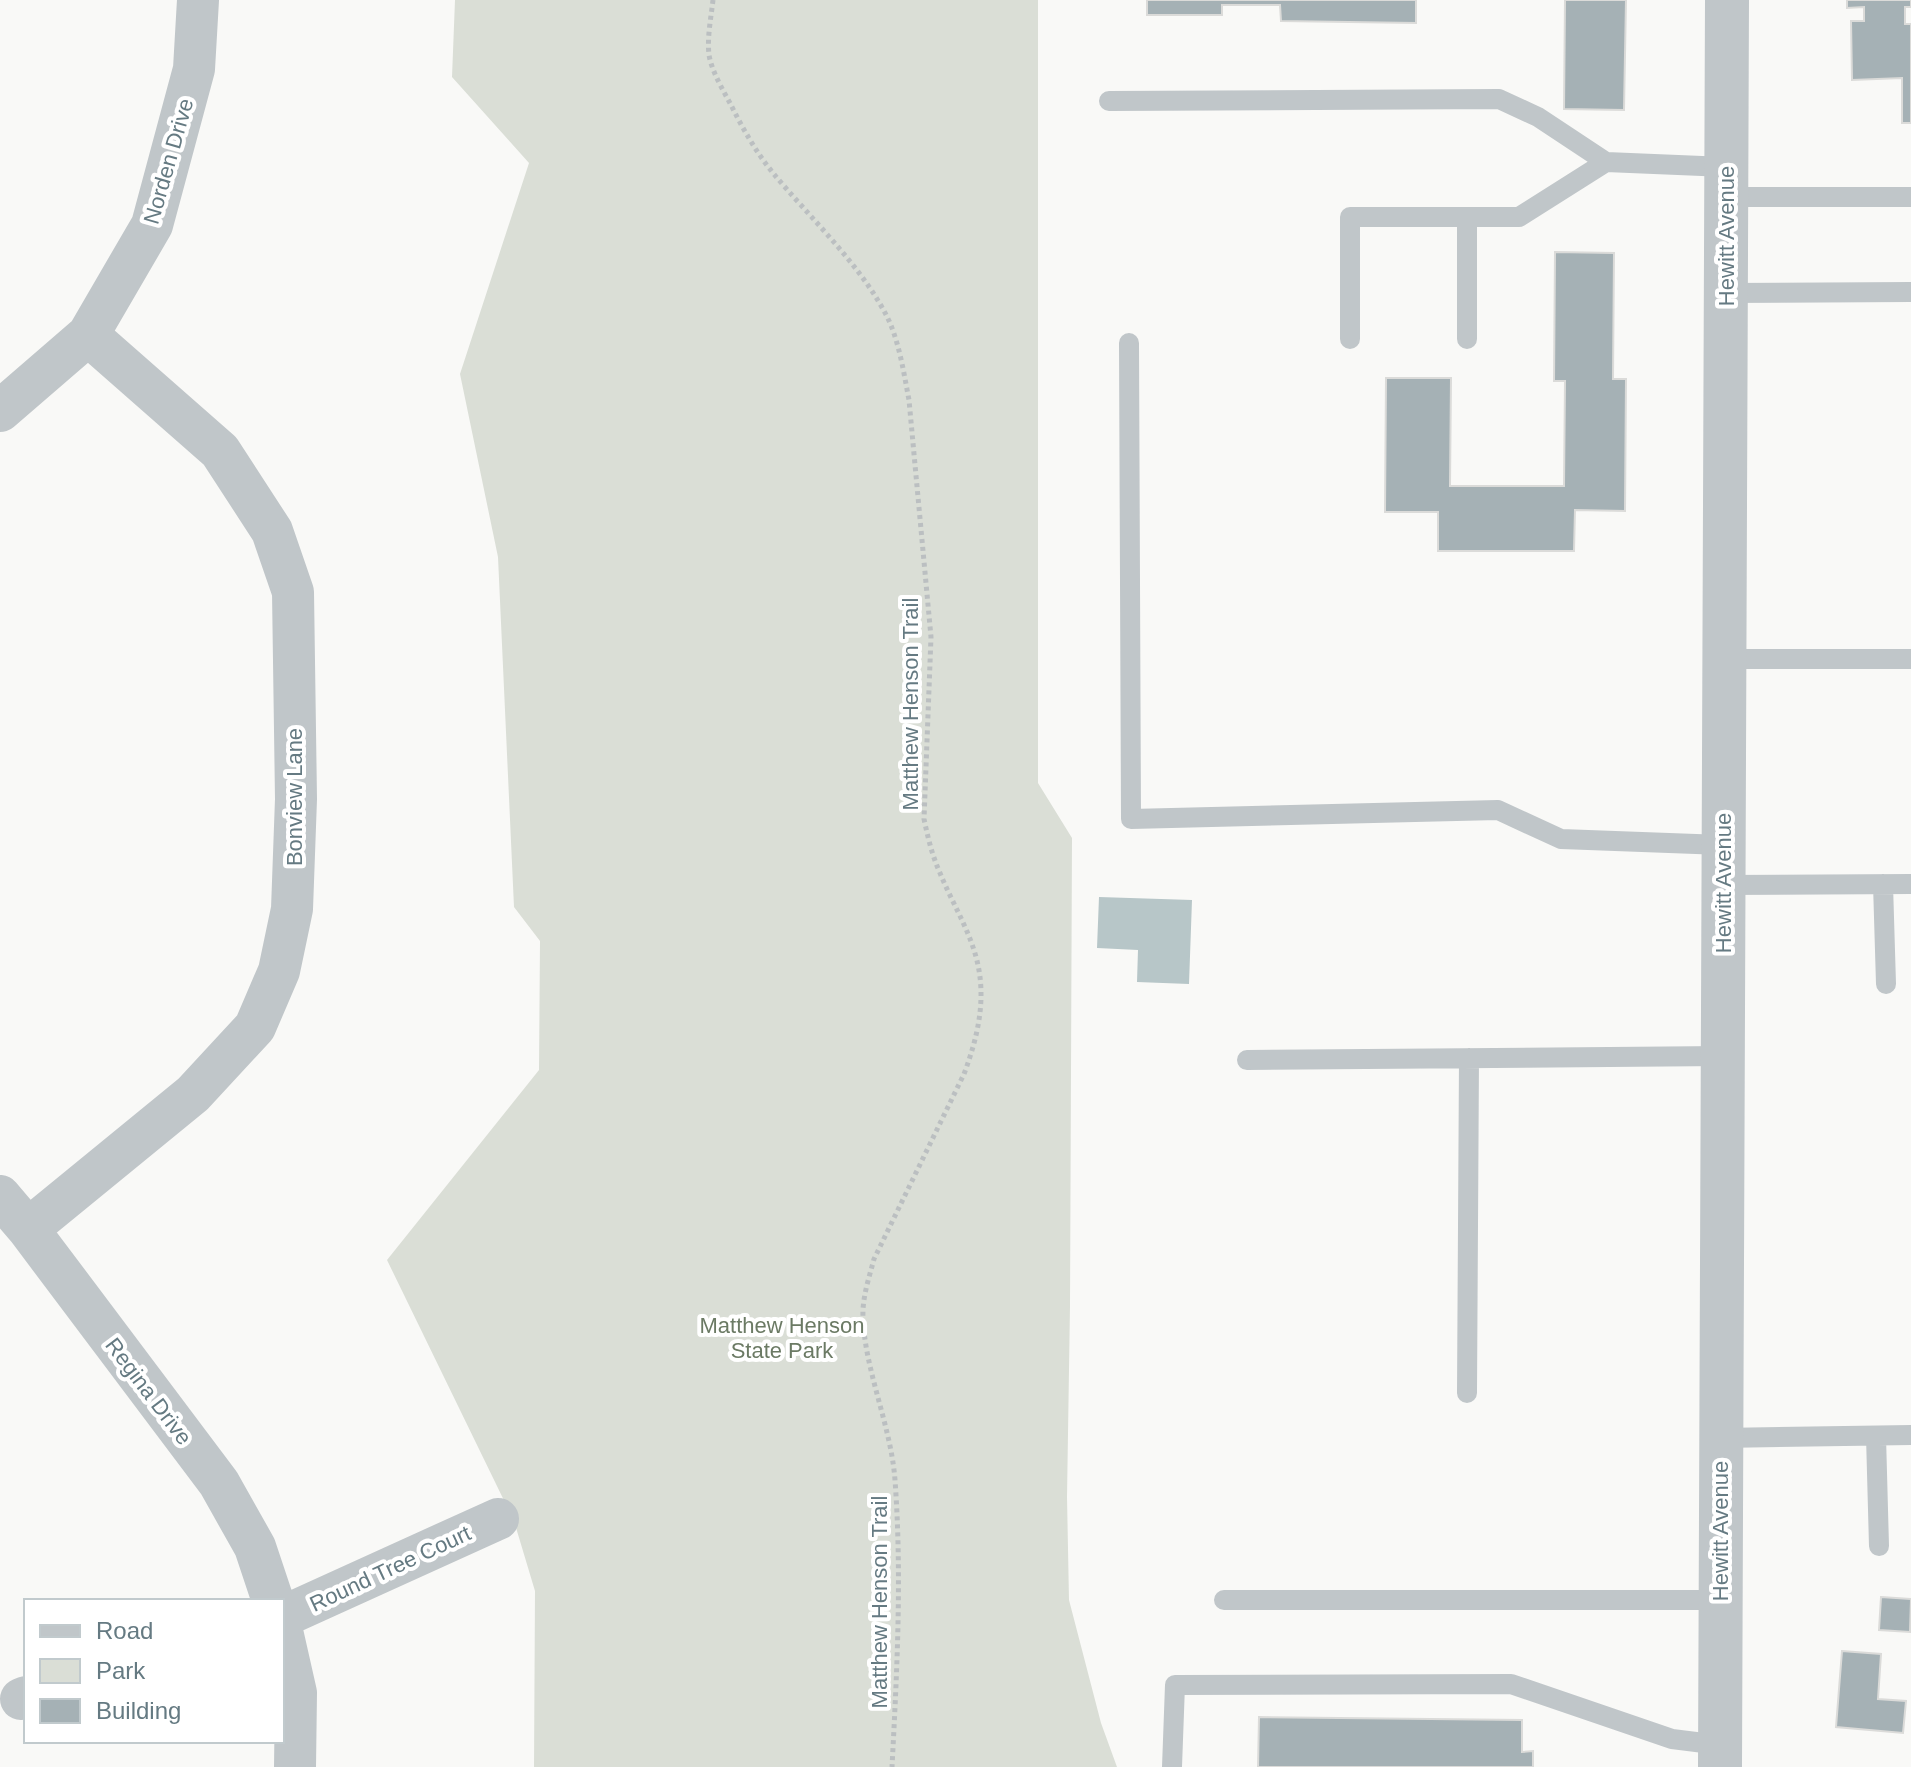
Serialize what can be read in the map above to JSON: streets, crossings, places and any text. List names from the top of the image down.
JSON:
{
  "streets": {
    "street": [
      "Norden Drive",
      "Hewitt Avenue",
      "Bonview Lane",
      "Regina Drive",
      "Round Tree Court"
    ],
    "path": ["Matthew Henson Trail"]
  },
  "crossings": [
    ["Norden Drive", "Bonview Lane"],
    ["Bonview Lane", "Regina Drive"]
  ],
  "parks": ["Matthew Henson State Park"],
  "legend": ["Road", "Park", "Building"]
}
